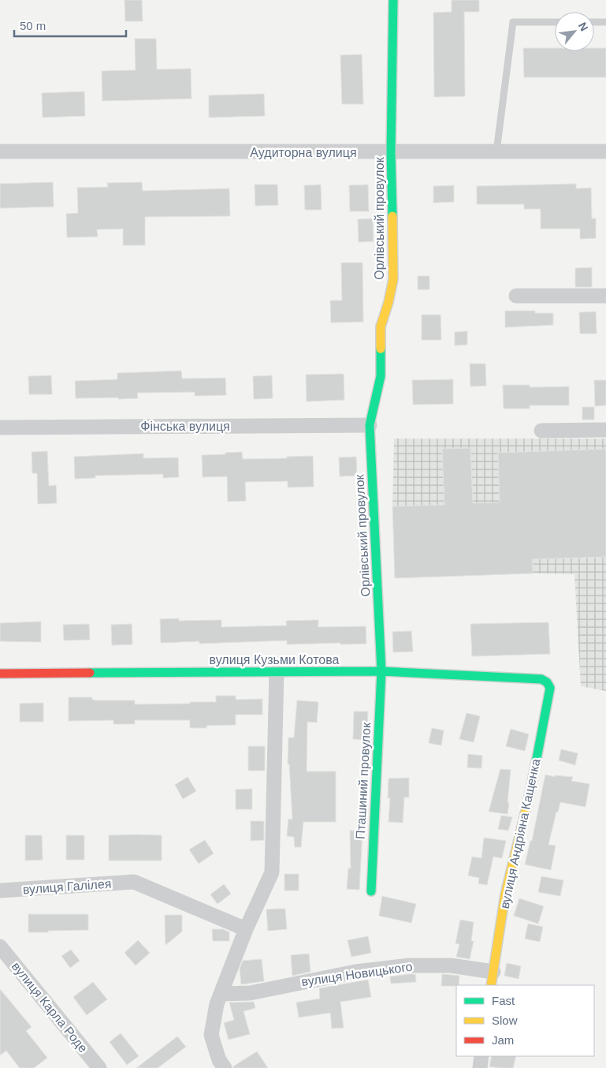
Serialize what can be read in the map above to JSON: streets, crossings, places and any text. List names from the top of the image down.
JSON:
{
  "streets": {
    "street": [
      "Аудиторна вулиця",
      "Орлівський провулок",
      "Фінська вулиця",
      "вулиця Кузьми Котова",
      "Пташиний провулок",
      "вулиця Андріяна Кащенка",
      "вулиця Галілея",
      "вулиця Новицького",
      "вулиця Карла Роде"
    ]
  },
  "crossings": [
    ["Аудиторна вулиця", "Орлівський провулок"],
    ["Орлівський провулок", "Фінська вулиця"],
    ["Орлівський провулок", "вулиця Кузьми Котова"],
    ["Орлівський провулок", "Пташиний провулок"],
    ["вулиця Кузьми Котова", "Пташиний провулок"],
    ["вулиця Кузьми Котова", "вулиця Андріяна Кащенка"],
    ["вулиця Андріяна Кащенка", "вулиця Новицького"]
  ],
  "legend": ["Fast", "Slow", "Jam"],
  "scale_bar": "50 m",
  "north": "top right"
}
